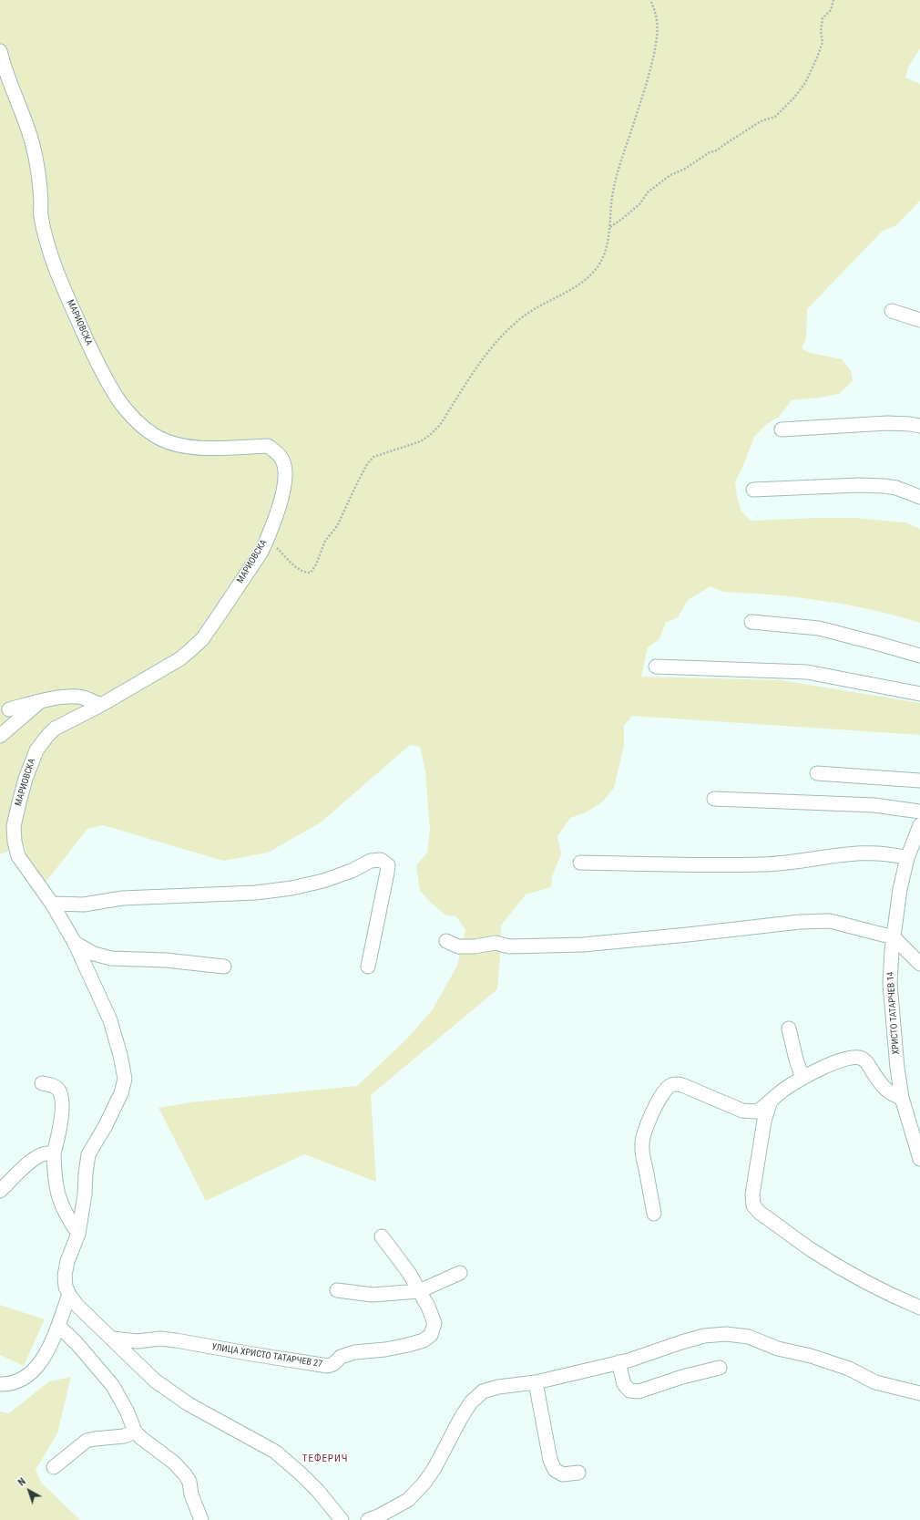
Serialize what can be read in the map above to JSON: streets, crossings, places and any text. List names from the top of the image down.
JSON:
{
  "streets": {
    "street": ["МАРИОВСКА", "ХРИСТО ТАТАРЧЕВ 14", "УЛИЦА ХРИСТО ТАТАРЧЕВ 27"]
  },
  "districts": ["ТЕФЕРИЧ"],
  "north": "top left"
}
